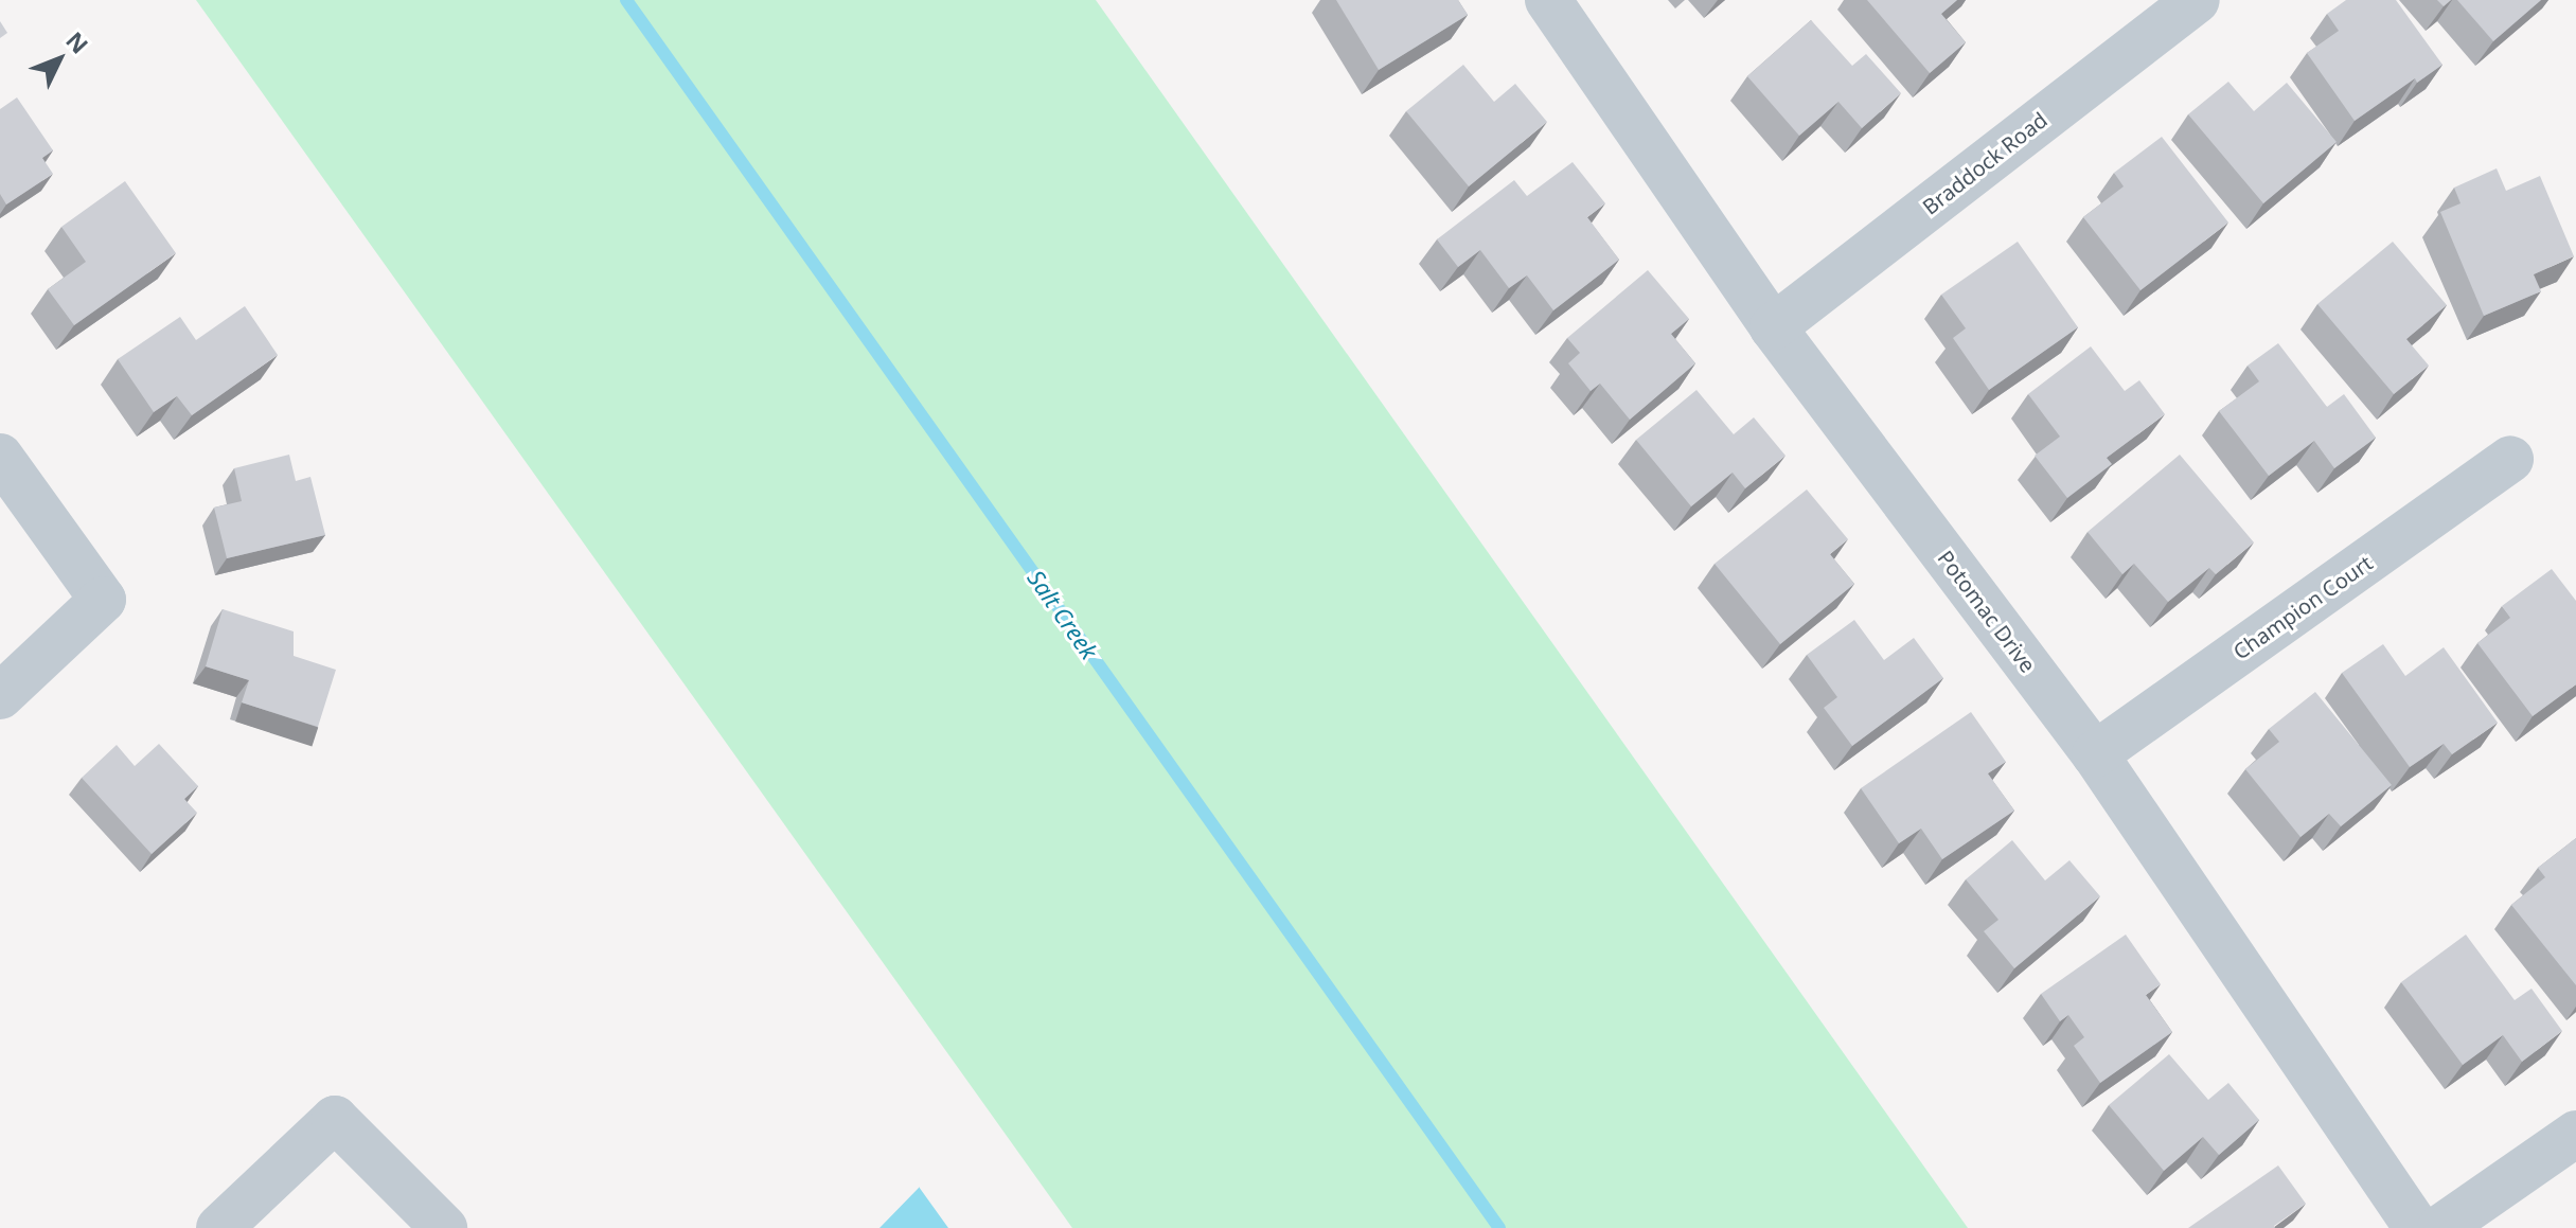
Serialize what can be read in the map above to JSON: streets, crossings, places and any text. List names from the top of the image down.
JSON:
{
  "streets": {
    "street": ["Braddock Road", "Champion Court", "Potomac Drive"]
  },
  "crossings": [
    ["Braddock Road", "Potomac Drive"],
    ["Champion Court", "Potomac Drive"]
  ],
  "water": ["Salt Creek"],
  "north": "top right"
}
